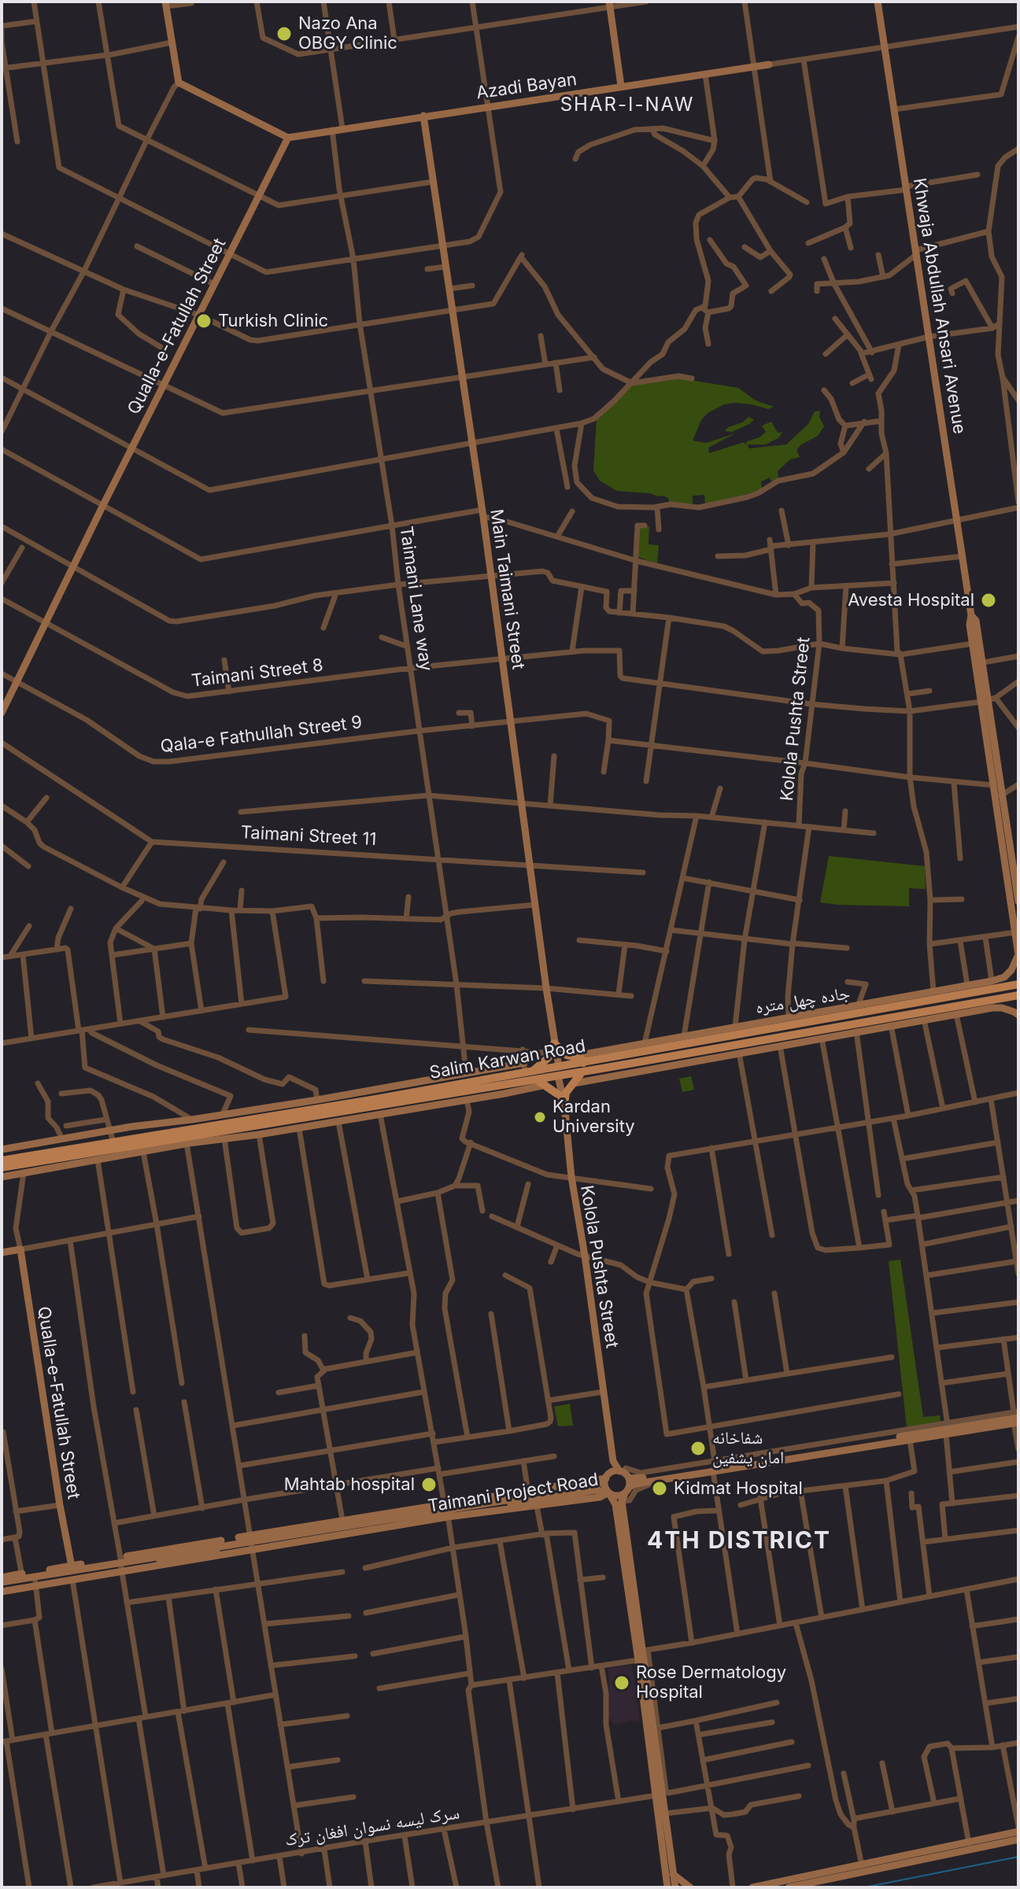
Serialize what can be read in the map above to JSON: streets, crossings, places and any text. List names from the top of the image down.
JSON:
{
  "streets": {
    "main road": [
      "Azadi Bayan",
      "Khwaja Abdullah Ansari Avenue",
      "Qualla-e-Fatullah Street",
      "Main Taimani Street",
      "Kolola Pushta Street",
      "جاده چهل متره",
      "Salim Karwan Road",
      "Taimani Project Road"
    ],
    "street": [
      "Taimani Lane way",
      "Taimani Street 8",
      "Qala-e Fathullah Street 9",
      "Taimani Street 11",
      "سرک لیسه نسوان افغان‌ ترک"
    ]
  },
  "crossings": [
    ["Azadi Bayan", "Qualla-e-Fatullah Street"],
    ["Azadi Bayan", "Main Taimani Street"],
    ["Azadi Bayan", "Taimani Lane way"],
    ["Qualla-e-Fatullah Street", "Taimani Street 8"],
    ["Qualla-e-Fatullah Street", "Qala-e Fathullah Street 9"],
    ["Qualla-e-Fatullah Street", "Taimani Project Road"],
    ["Main Taimani Street", "Taimani Street 8"],
    ["Main Taimani Street", "Kolola Pushta Street"],
    ["Main Taimani Street", "Qala-e Fathullah Street 9"],
    ["Main Taimani Street", "Taimani Street 11"],
    ["Main Taimani Street", "Salim Karwan Road"],
    ["Taimani Lane way", "Taimani Street 8"],
    ["Taimani Lane way", "Qala-e Fathullah Street 9"],
    ["Taimani Lane way", "Taimani Street 11"],
    ["Kolola Pushta Street", "Salim Karwan Road"],
    ["جاده چهل متره", "Salim Karwan Road"]
  ],
  "districts": ["SHAR-I-NAW", "4TH DISTRICT"],
  "places": [
    "Nazo Ana OBGY Clinic",
    "Turkish Clinic",
    "Avesta Hospital",
    "Kardan University",
    "شفاخانه امان یشفین",
    "Mahtab hospital",
    "Kidmat Hospital",
    "Rose Dermatology Hospital"
  ]
}
